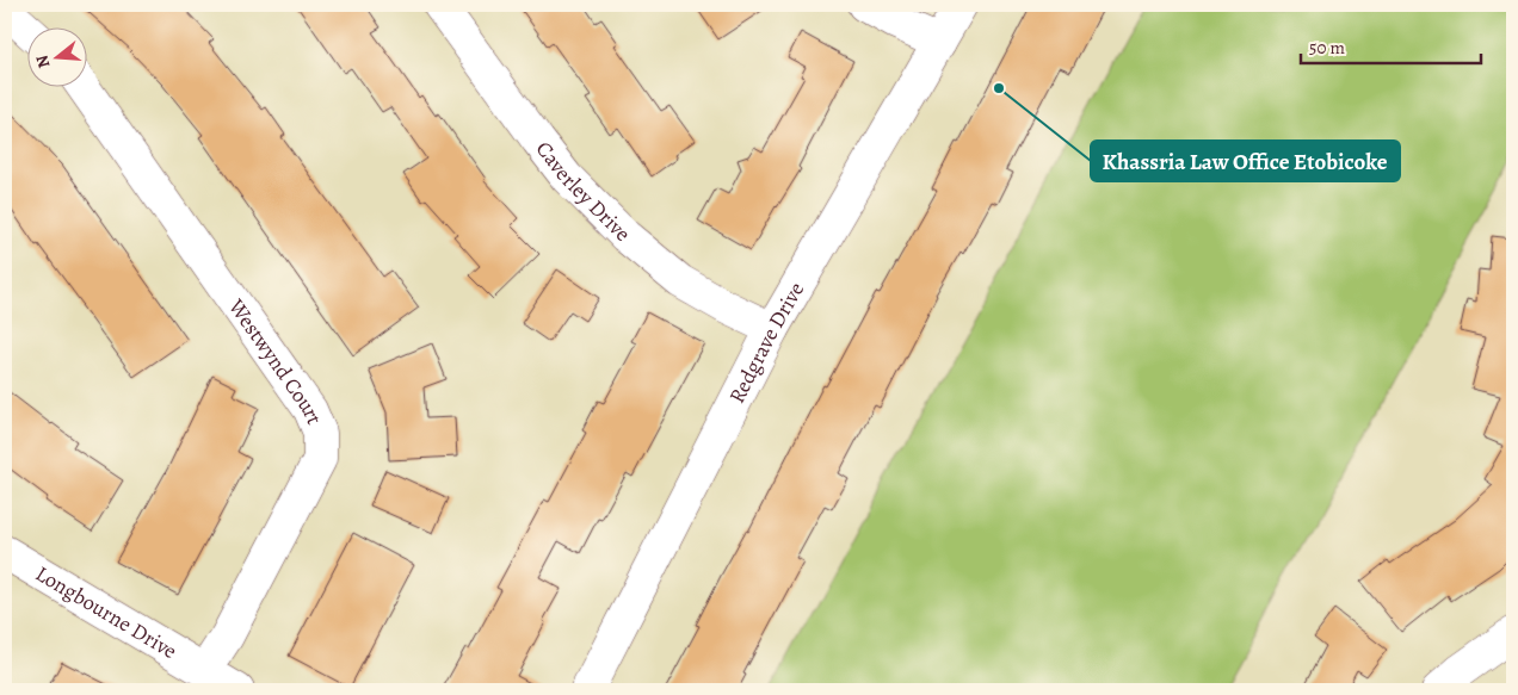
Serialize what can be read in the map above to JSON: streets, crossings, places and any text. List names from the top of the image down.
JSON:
{
  "streets": {
    "street": [
      "Caverley Drive",
      "Redgrave Drive",
      "Westwynd Court",
      "Longbourne Drive"
    ]
  },
  "crossings": [
    ["Caverley Drive", "Redgrave Drive"],
    ["Westwynd Court", "Longbourne Drive"]
  ],
  "places": ["Khassria Law Office Etobicoke"],
  "scale_bar": "50 m",
  "north": "left"
}
